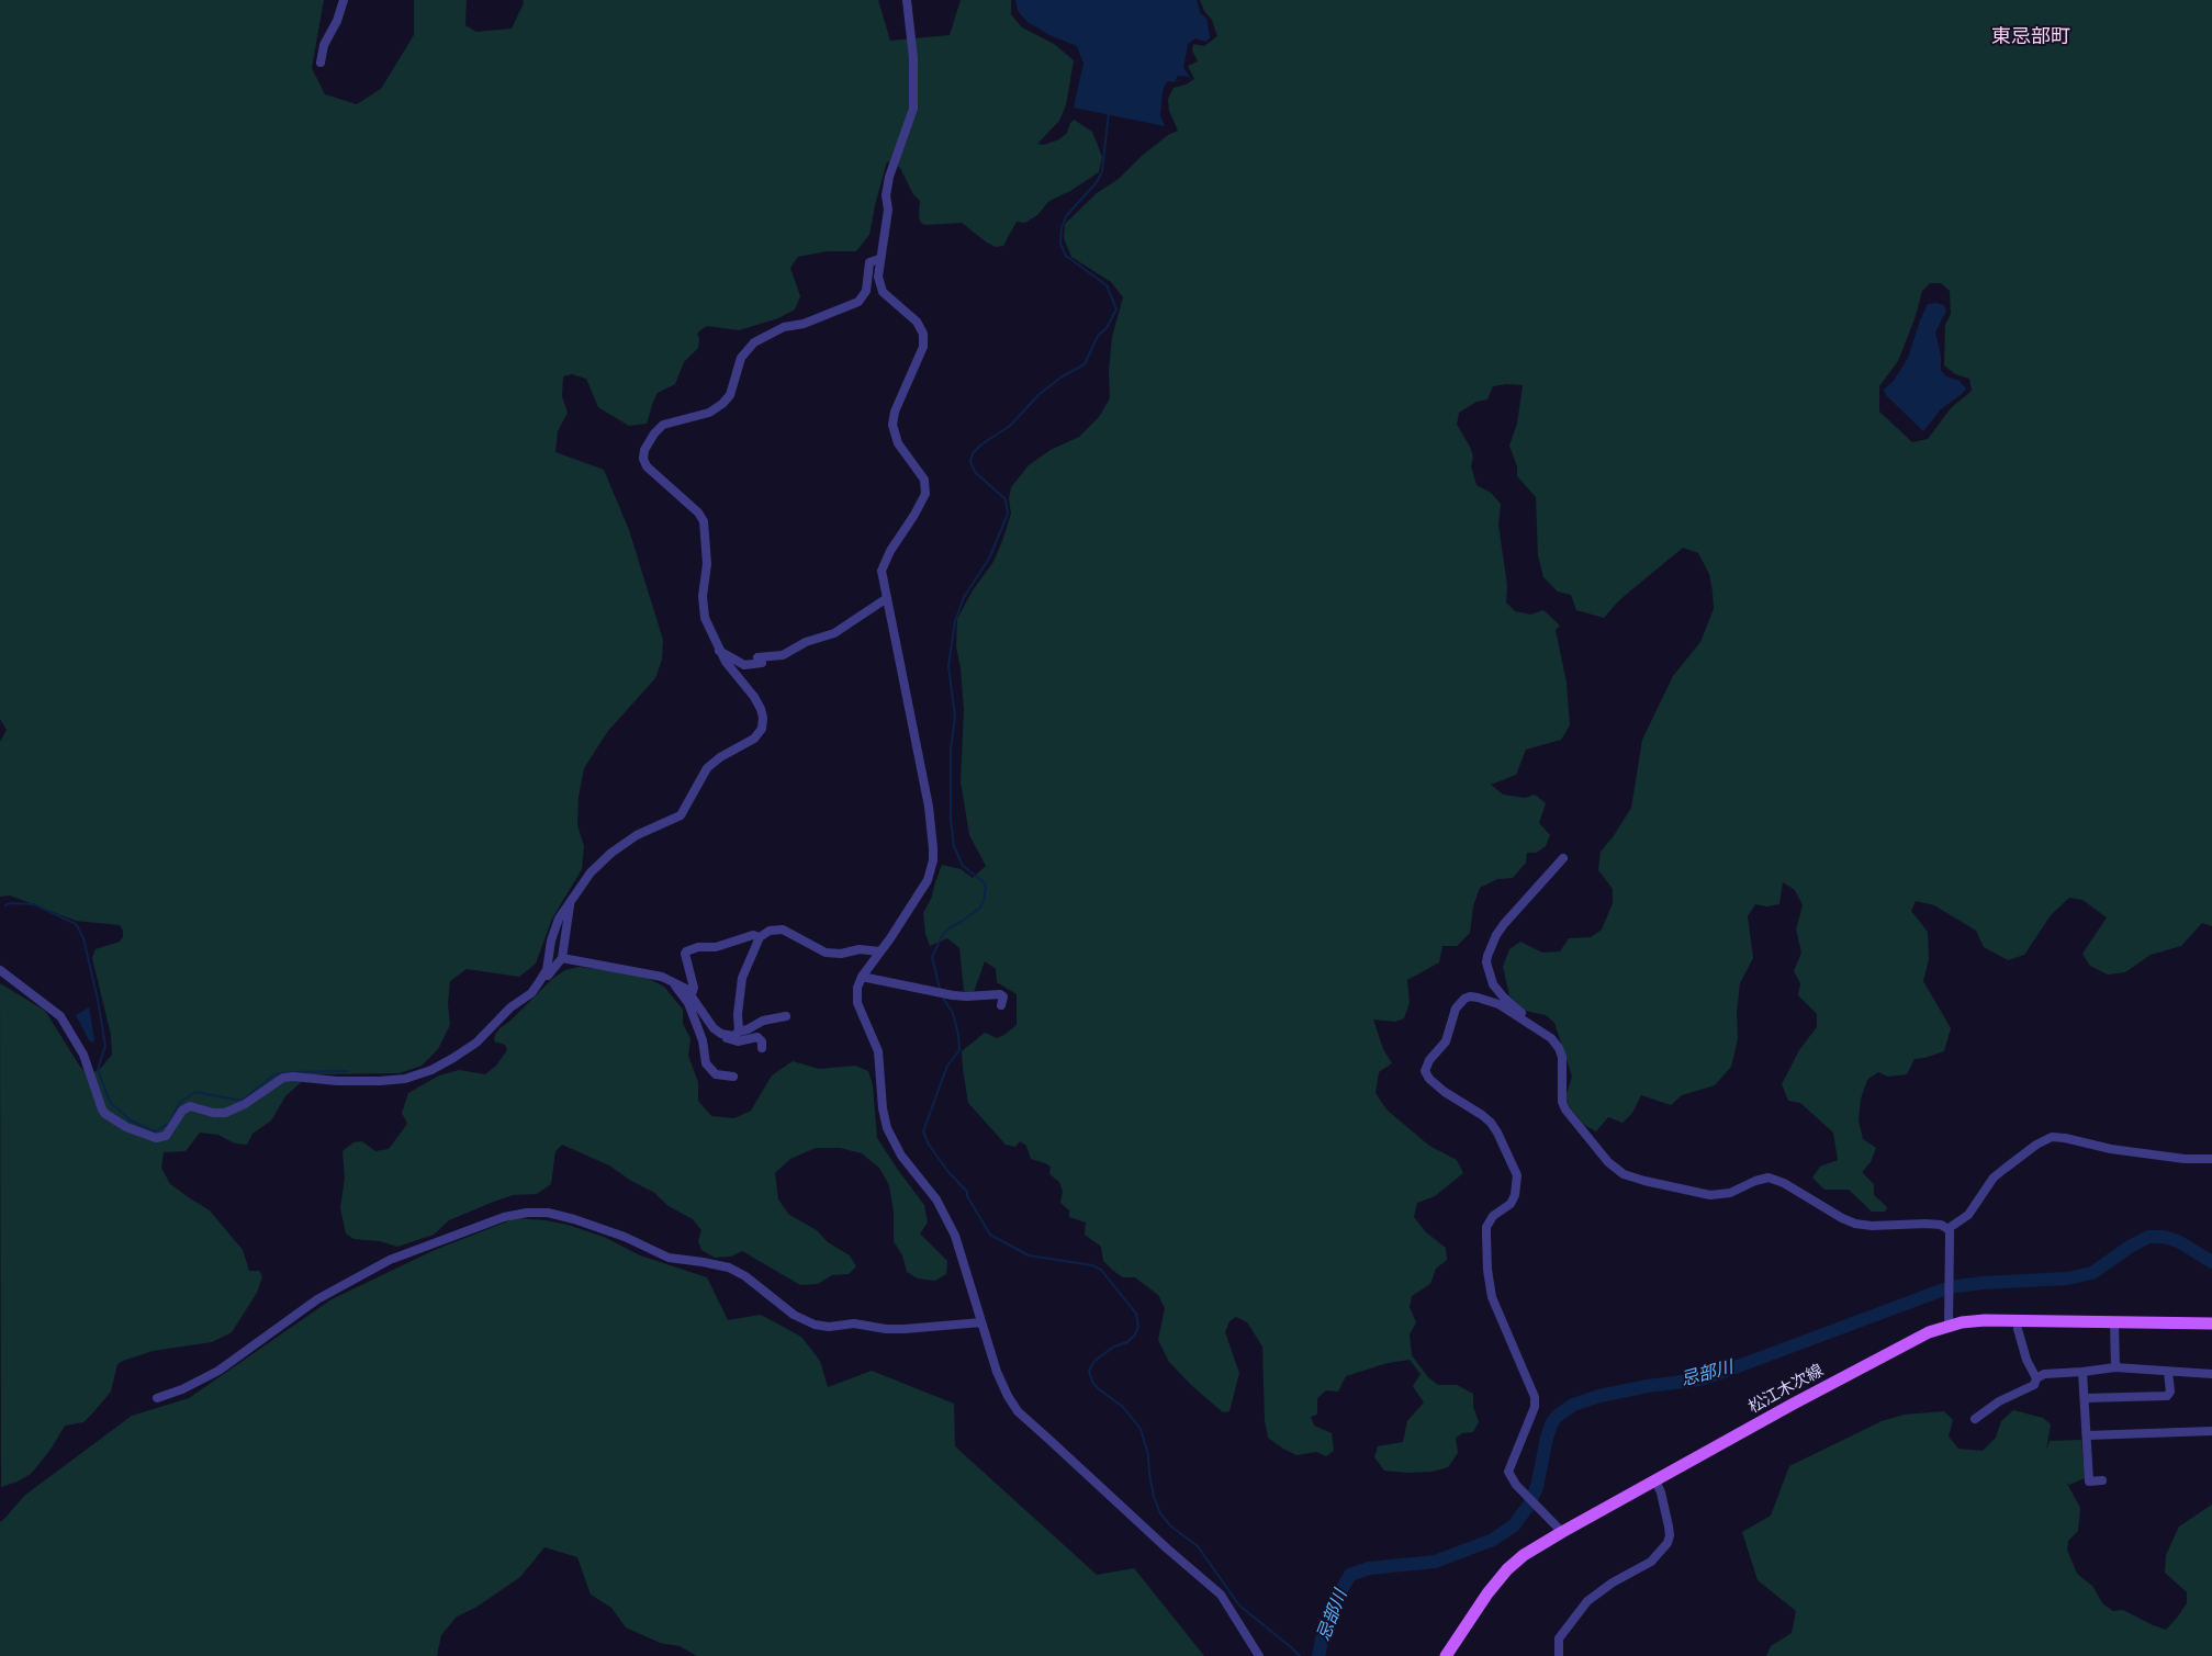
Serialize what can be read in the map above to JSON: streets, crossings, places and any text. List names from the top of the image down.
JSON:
{
  "streets": {
    "main road": ["松江木次線"]
  },
  "districts": ["東忌部町"],
  "water": ["忌部川"]
}
